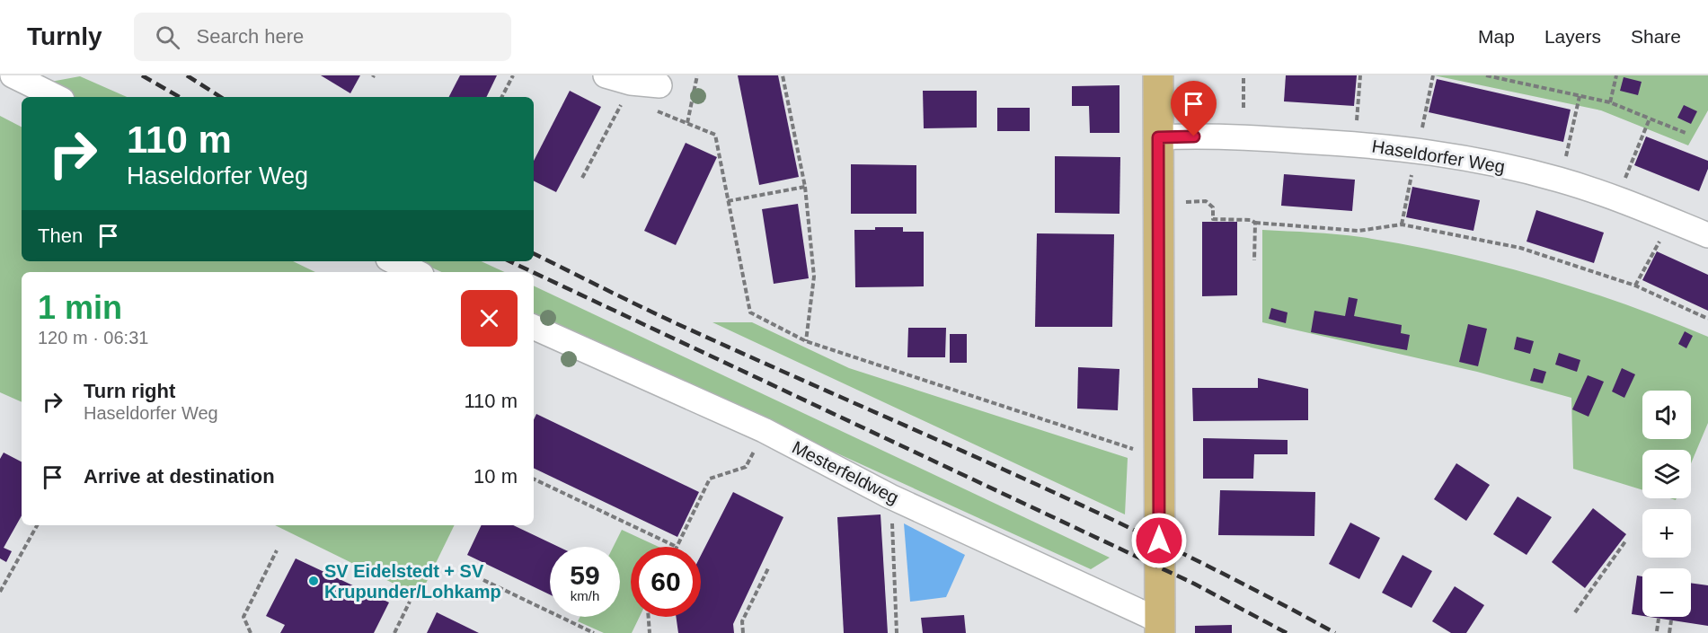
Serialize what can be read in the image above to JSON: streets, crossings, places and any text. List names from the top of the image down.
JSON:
{
  "streets": {
    "street": ["Haseldorfer Weg", "Mesterfeldweg"]
  },
  "places": ["SV Eidelstedt + SV Krupunder/Lohkamp"],
  "page": {
    "header": "Turnly",
    "search": "Search here",
    "nav": ["Map", "Layers", "Share"],
    "turn": ["110 m", "Haseldorfer Weg"],
    "then": "Then",
    "heading": ["1 min", "120 m · 06:31"],
    "list": [
      {
        "name": "Turn right",
        "note": "Haseldorfer Weg",
        "value": "110 m"
      },
      {
        "name": "Arrive at destination",
        "value": "10 m"
      }
    ],
    "map_buttons": ["+", "−"],
    "speed": "59 km/h",
    "limit": "60"
  }
}
